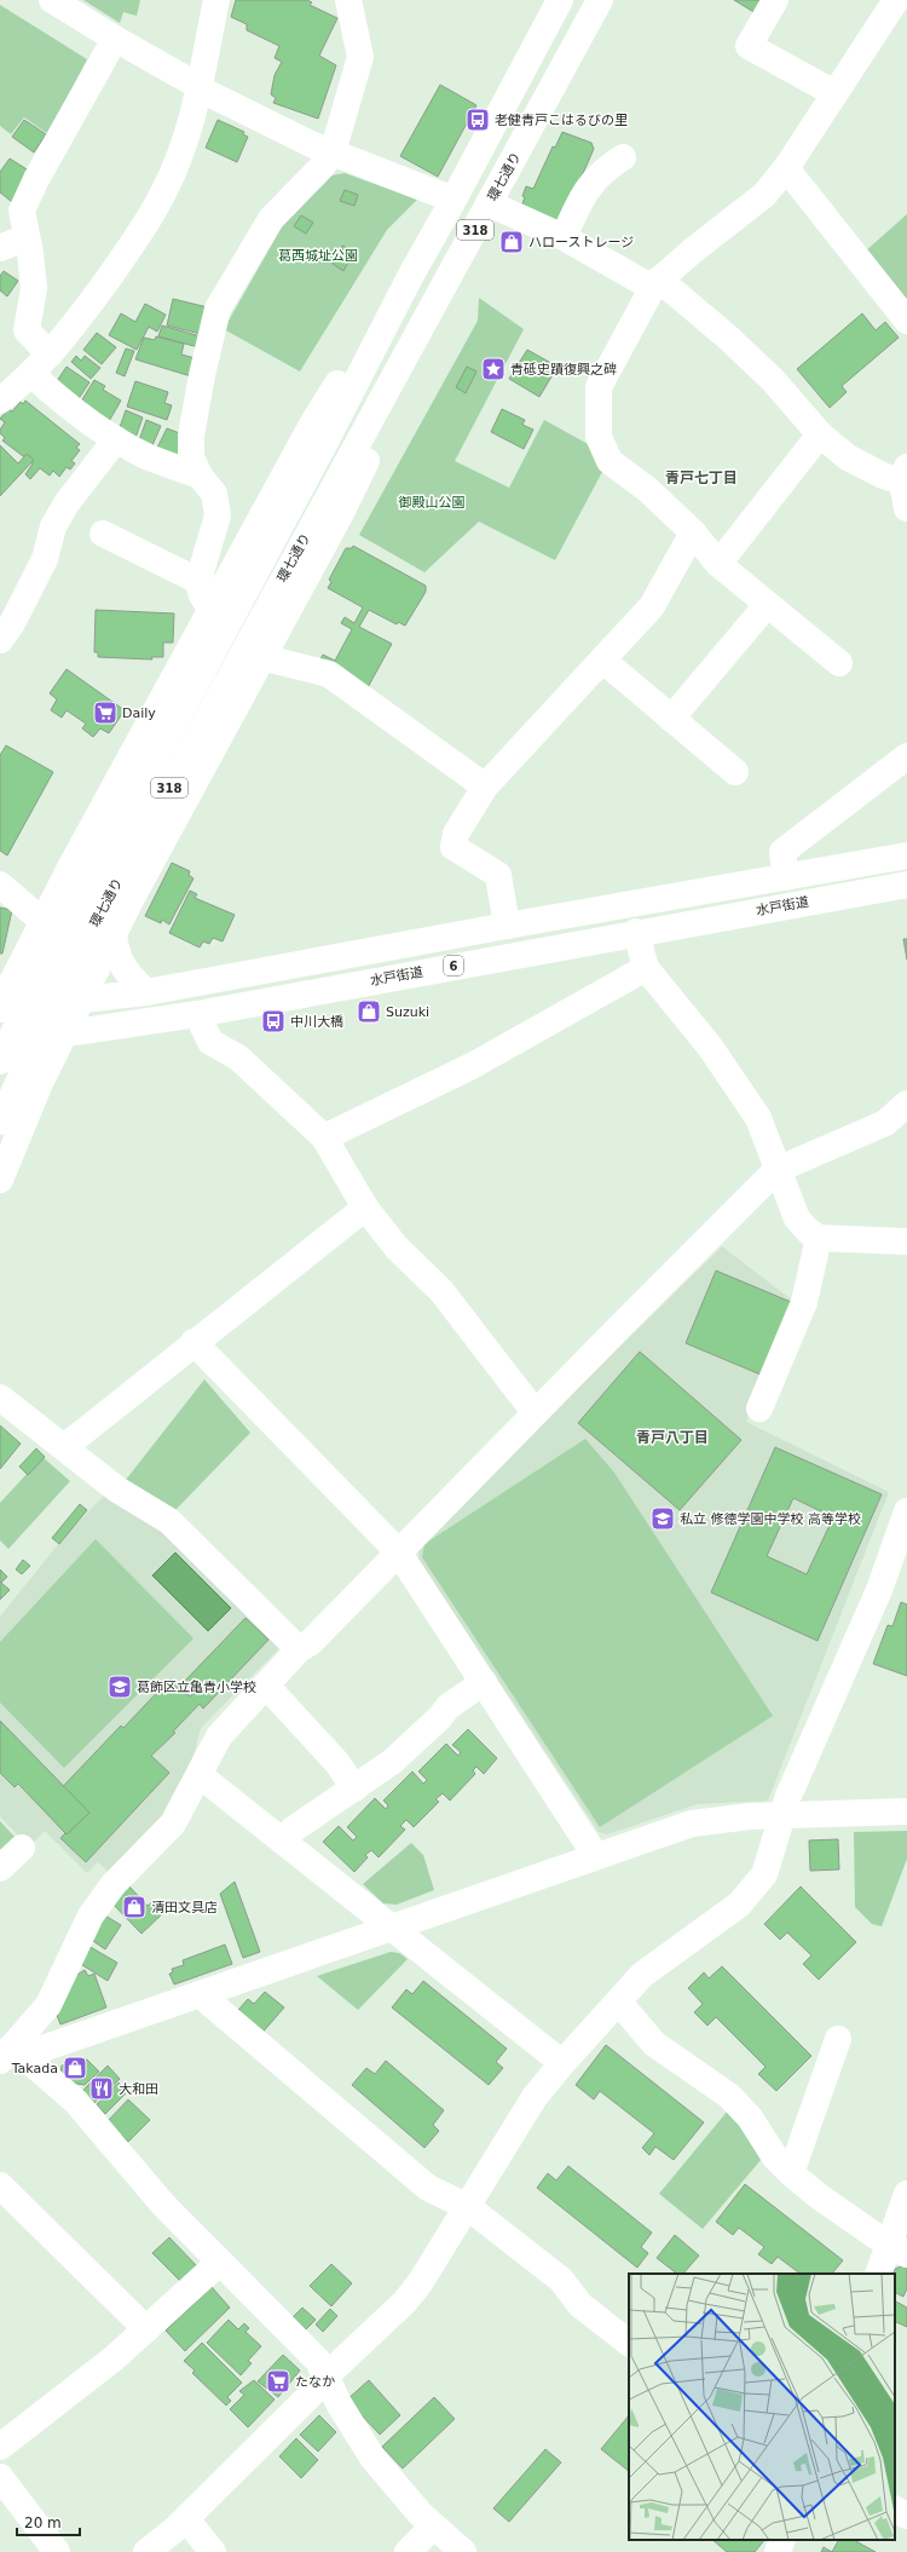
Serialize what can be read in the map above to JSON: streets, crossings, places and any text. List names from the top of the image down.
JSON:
{
  "streets": {
    "main road": [
      "環七通り",
      "318",
      "水戸街道",
      "6"
    ]
  },
  "districts": ["青戸七丁目", "青戸八丁目"],
  "parks": ["葛西城址公園", "御殿山公園"],
  "places": {
    "bus stop": ["老健青戸こはるびの里", "中川大橋"],
    "shop": [
      "ハローストレージ",
      "Suzuki",
      "清田文具店",
      "Takada"
    ],
    "place": ["青砥史蹟復興之碑"],
    "supermarket": ["Daily", "たなか"],
    "school or university": ["私立 修徳学園中学校 高等学校", "葛飾区立亀青小学校"],
    "restaurant": ["大和田"]
  },
  "scale_bar": "20 m"
}
